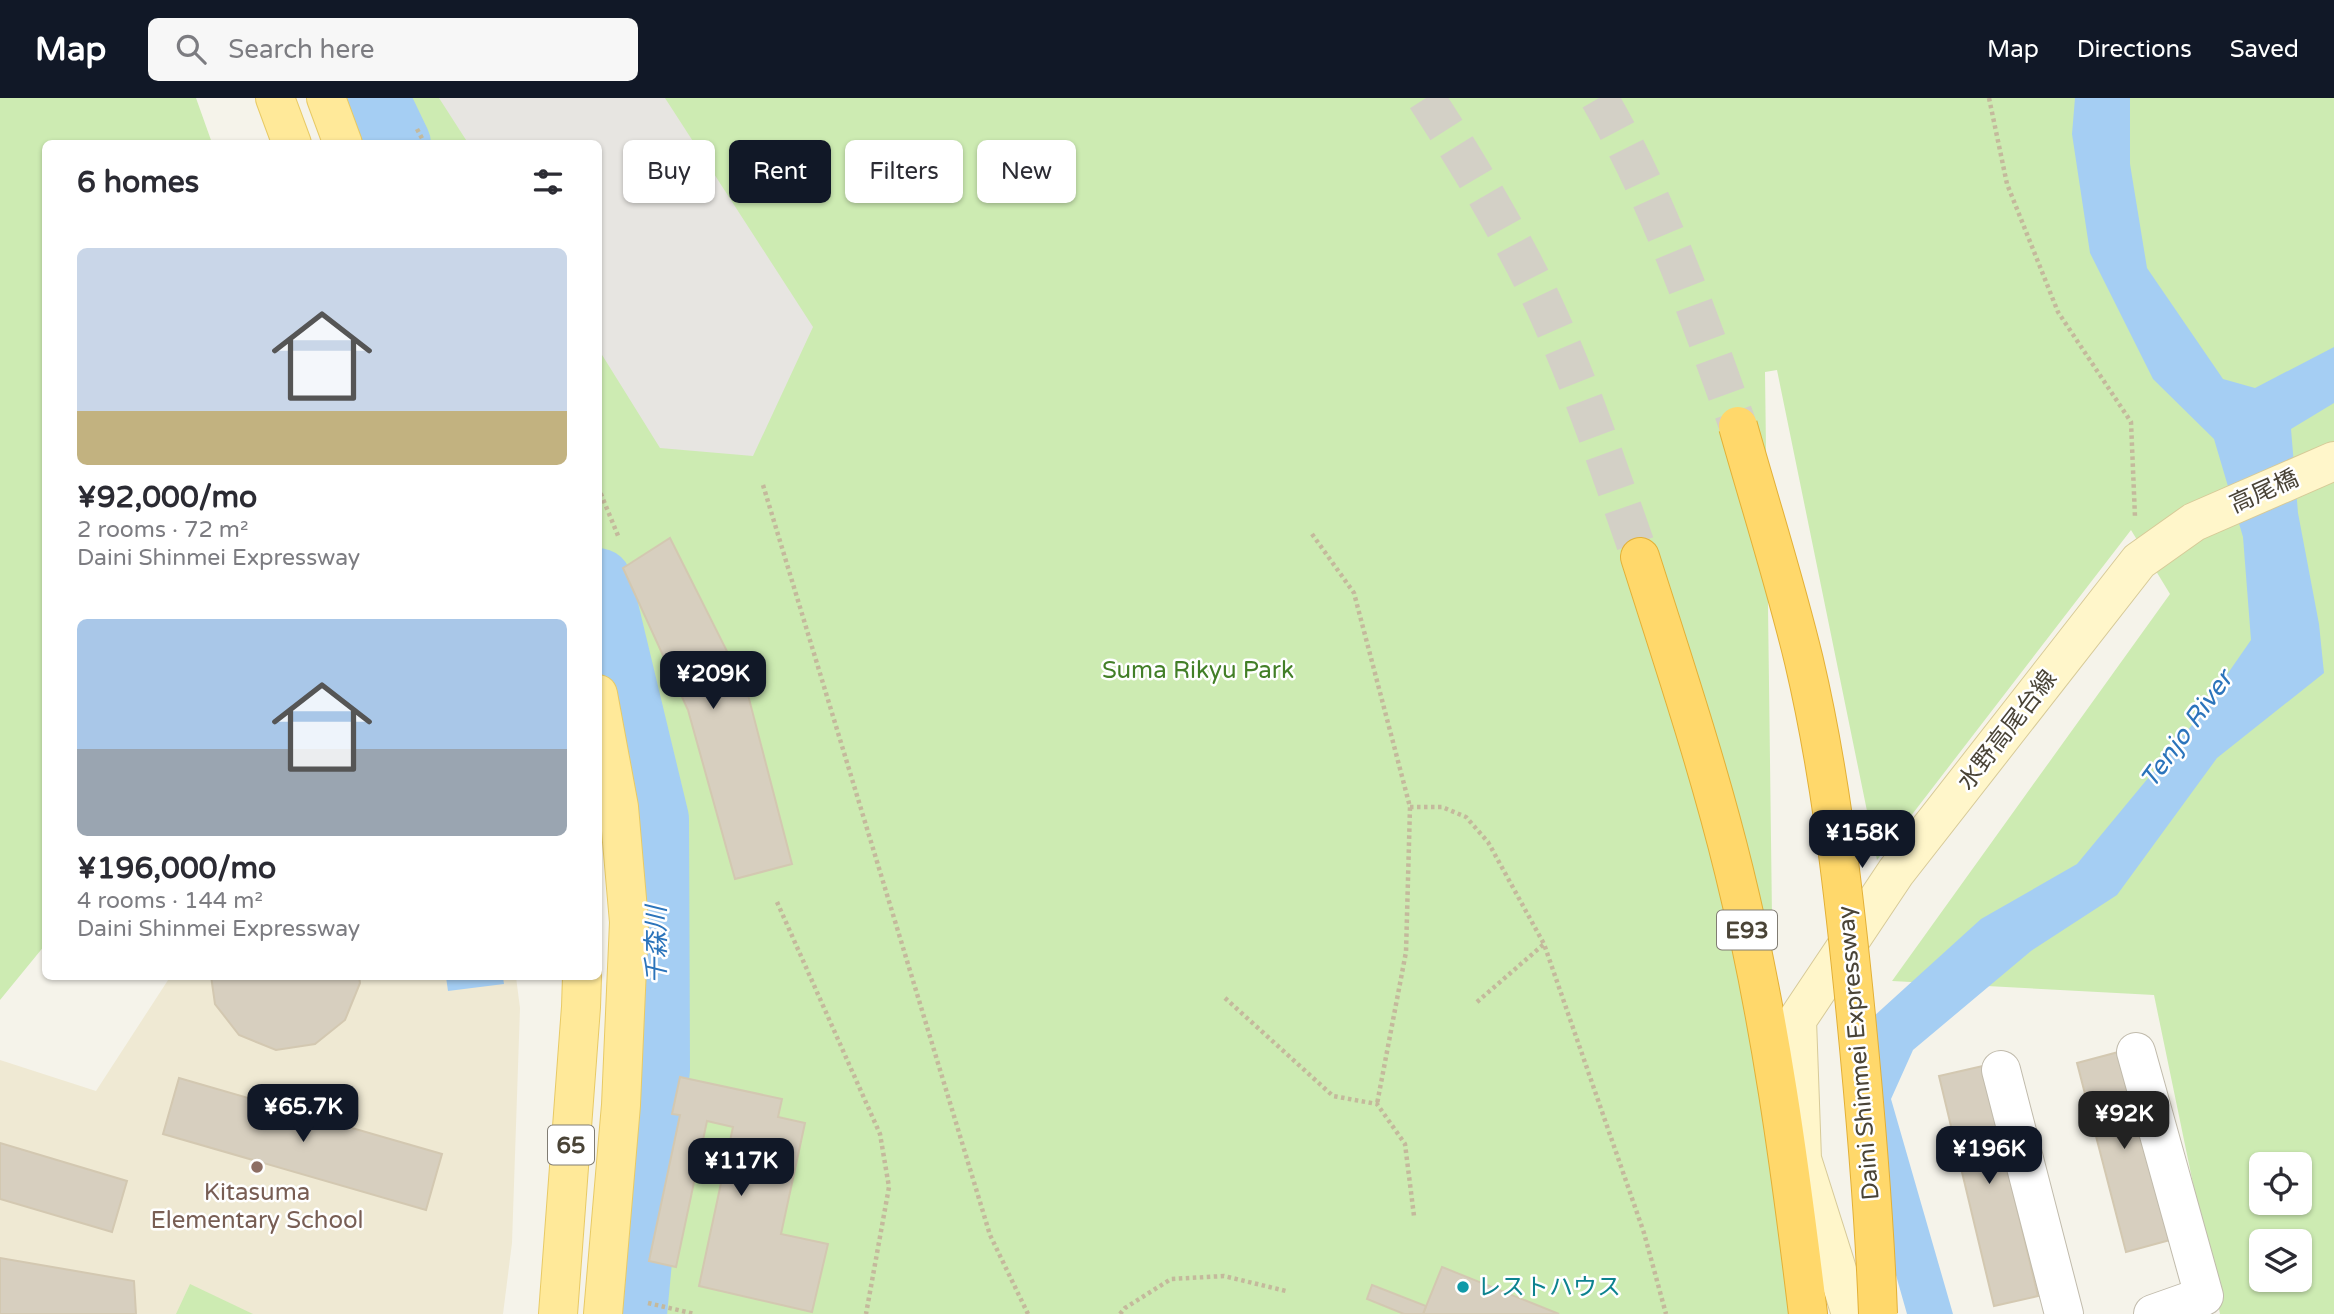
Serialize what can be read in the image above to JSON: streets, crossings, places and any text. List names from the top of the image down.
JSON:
{
  "streets": {
    "highway": ["E93", "Daini Shinmei Expressway"],
    "main road": ["65"],
    "street": ["高尾橋", "水野高尾台線"]
  },
  "crossings": [
    ["高尾橋", "水野高尾台線"]
  ],
  "water": ["Tenjo River", "千森川"],
  "parks": ["Suma Rikyu Park"],
  "places": ["Kitasuma Elementary School", "レストハウス"],
  "page": {
    "header": "Map",
    "search": "Search here",
    "nav": ["Map", "Directions", "Saved"],
    "chip": [
      "Buy",
      "Rent",
      "Filters",
      "New"
    ],
    "heading": "6 homes",
    "list": [
      {
        "name": "¥92,000/mo",
        "note": "2 rooms · 72 m² · Daini Shinmei Expressway"
      },
      {
        "name": "¥196,000/mo",
        "note": "4 rooms · 144 m² · Daini Shinmei Expressway"
      }
    ],
    "price": [
      "¥209K",
      "¥158K",
      "¥65.7K",
      "¥92K",
      "¥196K",
      "¥117K"
    ]
  }
}
